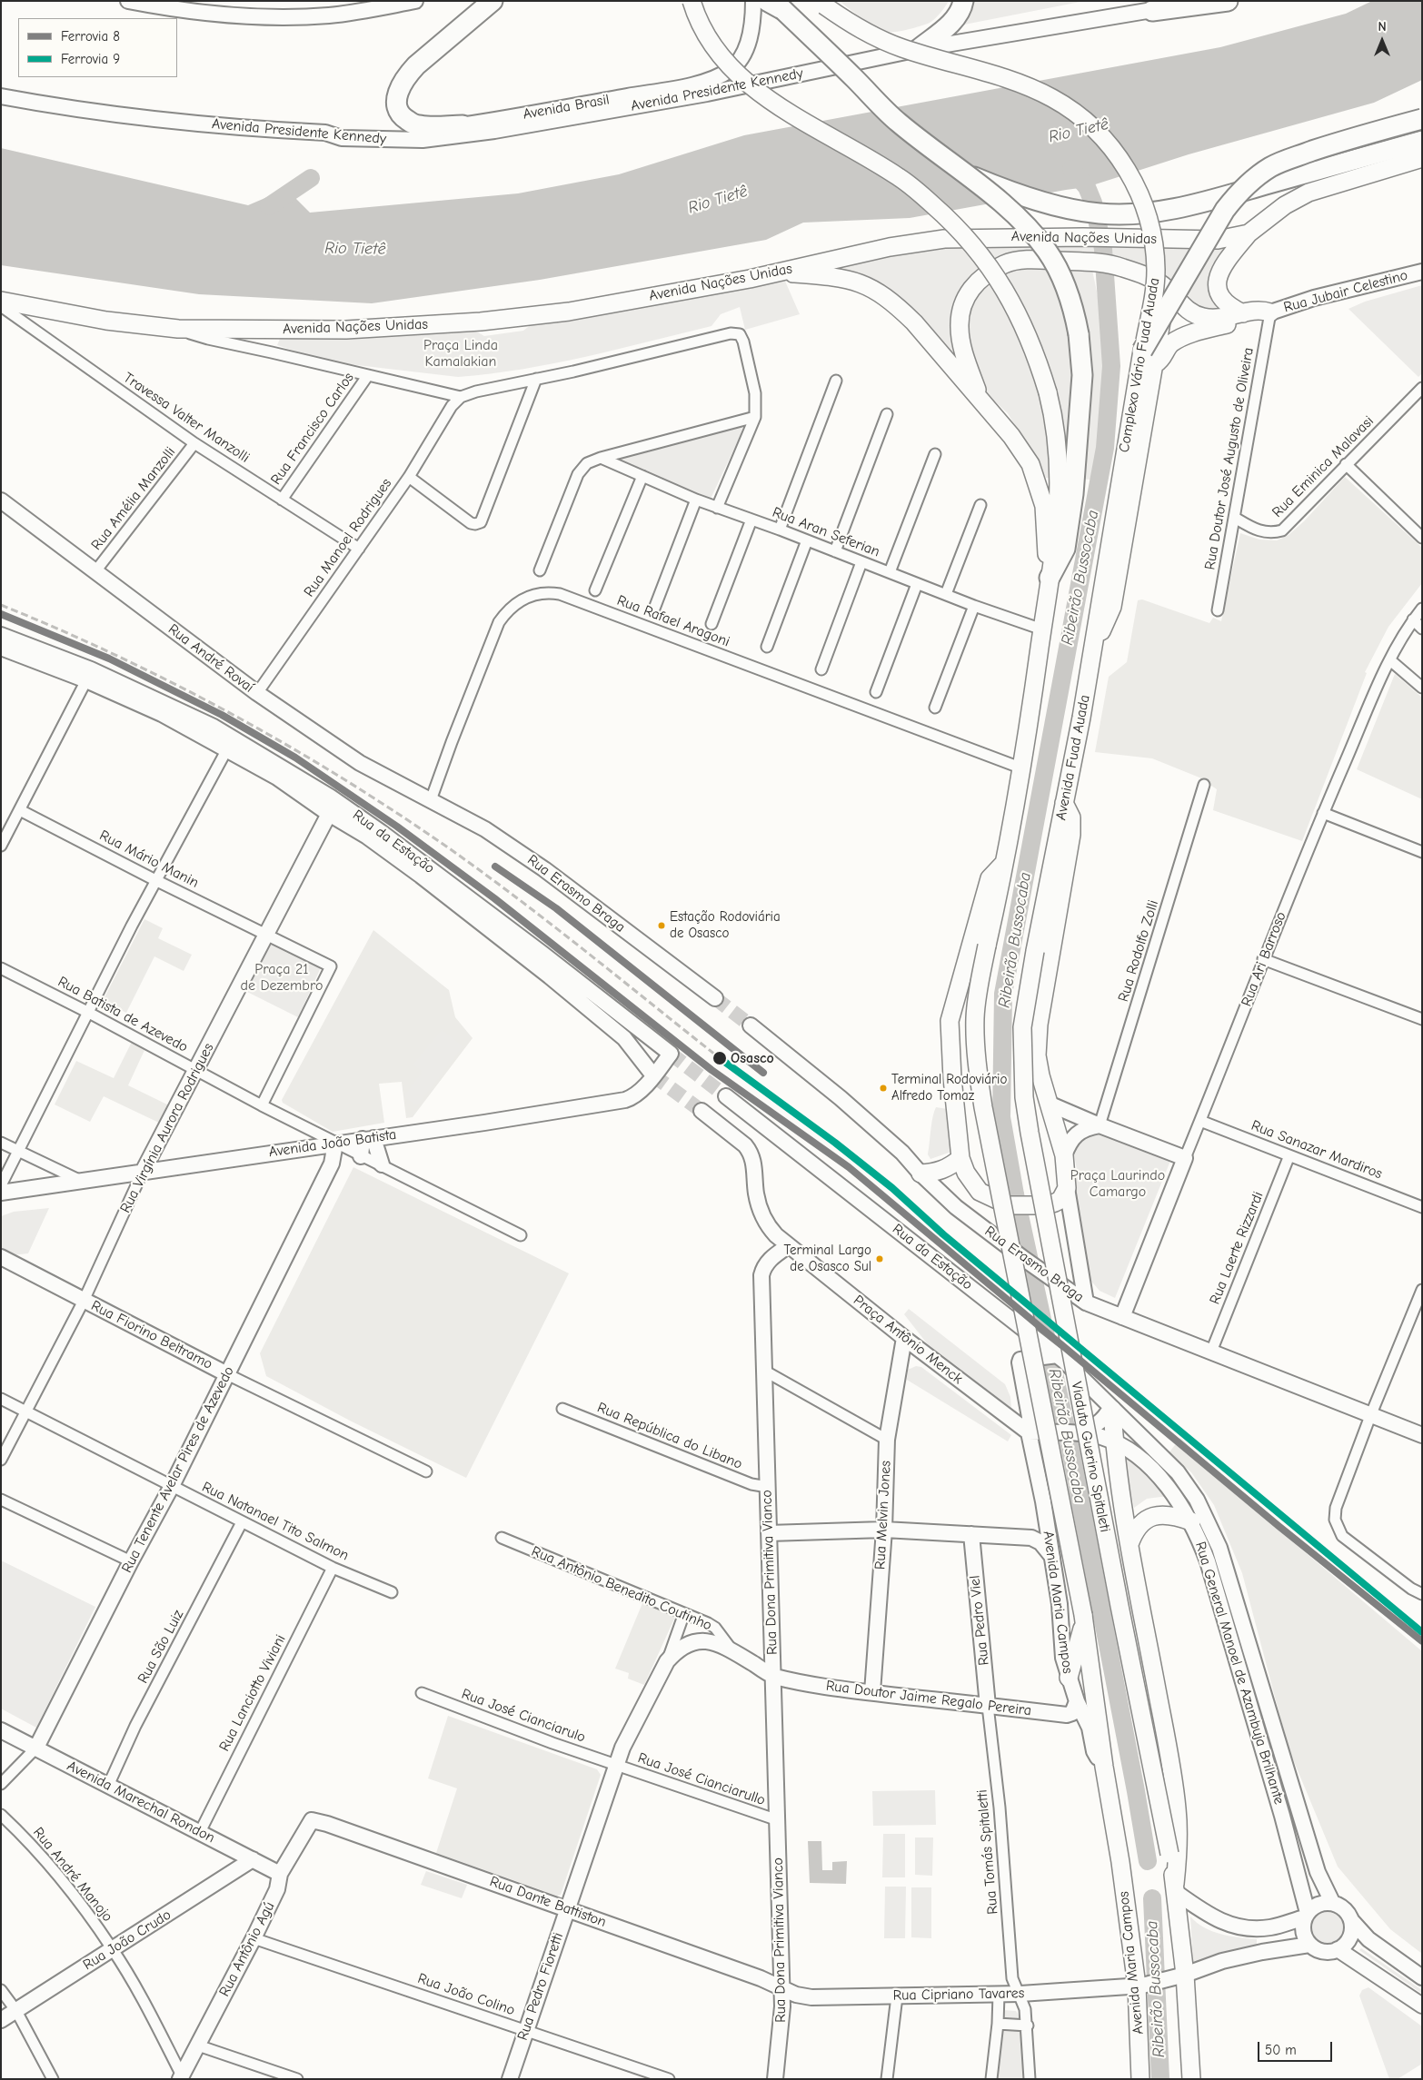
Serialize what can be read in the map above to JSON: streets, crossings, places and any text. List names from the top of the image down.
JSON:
{
  "streets": {
    "main road": [
      "Avenida Presidente Kennedy",
      "Avenida Brasil",
      "Avenida Nações Unidas",
      "Rua Jubair Celestino",
      "Complexo Vário Fuad Auada",
      "Rua André Rovaí",
      "Avenida Fuad Auada",
      "Rua da Estação",
      "Rua Erasmo Braga",
      "Rua Ari Barroso",
      "Rua Virgínia Aurora Rodrigues",
      "Avenida João Batista",
      "Rua Fiorino Beltramo",
      "Praça Antônio Menck",
      "Viaduto Guerino Spitaleti",
      "Rua Tenente Avelar Pires de Azevedo",
      "Rua Melvin Jones",
      "Rua Dona Primitiva Vianco",
      "Rua Antônio Benedito Coutinho",
      "Avenida Maria Campos",
      "Rua Pedro Viel",
      "Rua General Manoel de Azambuja Brilhante",
      "Rua Doutor Jaime Regalo Pereira",
      "Avenida Marechal Rondon",
      "Rua Dante Battiston",
      "Rua João Crudo",
      "Rua Antônio Agú",
      "Rua Pedro Fioretti",
      "Rua Cipriano Tavares"
    ],
    "street": [
      "Travessa Valter Manzolli",
      "Rua Francisco Carlos",
      "Rua Doutor José Augusto de Oliveira",
      "Rua Eminica Malavasi",
      "Rua Amélia Manzolli",
      "Rua Aran Seferian",
      "Rua Manoel Rodrigues",
      "Rua Rafael Aragoni",
      "Rua Mário Manin",
      "Rua Rodolfo Zolli",
      "Rua Batista de Azevedo",
      "Rua Sanazar Mardiros",
      "Rua Laerte Rizzardi",
      "Rua República do Libano",
      "Rua Natanael Tito Salmon",
      "Rua São Luiz",
      "Rua Lanciotto Viviani",
      "Rua José Cianciarulo",
      "Rua José Cianciarullo",
      "Rua Tomás Spitaletti",
      "Rua André Manojo",
      "Rua João Colino"
    ]
  },
  "crossings": [
    ["Avenida Presidente Kennedy", "Avenida Brasil"],
    ["Rua Jubair Celestino", "Rua Doutor José Augusto de Oliveira"],
    ["Complexo Vário Fuad Auada", "Avenida Fuad Auada"],
    ["Travessa Valter Manzolli", "Rua Francisco Carlos"],
    ["Travessa Valter Manzolli", "Rua Amélia Manzolli"],
    ["Travessa Valter Manzolli", "Rua Manoel Rodrigues"],
    ["Rua Doutor José Augusto de Oliveira", "Rua Eminica Malavasi"],
    ["Rua Amélia Manzolli", "Rua André Rovaí"],
    ["Rua Manoel Rodrigues", "Rua André Rovaí"],
    ["Rua Rafael Aragoni", "Rua André Rovaí"],
    ["Rua Rafael Aragoni", "Rua Erasmo Braga"],
    ["Rua André Rovaí", "Rua Erasmo Braga"],
    ["Avenida Fuad Auada", "Viaduto Guerino Spitaleti"],
    ["Rua da Estação", "Rua Virgínia Aurora Rodrigues"],
    ["Rua da Estação", "Avenida João Batista"],
    ["Rua da Estação", "Avenida Maria Campos"],
    ["Rua da Estação", "Rua General Manoel de Azambuja Brilhante"],
    ["Rua Mário Manin", "Rua Virgínia Aurora Rodrigues"],
    ["Rua Erasmo Braga", "Rua Ari Barroso"],
    ["Rua Erasmo Braga", "Rua Laerte Rizzardi"],
    ["Rua Ari Barroso", "Rua Sanazar Mardiros"],
    ["Rua Batista de Azevedo", "Rua Virgínia Aurora Rodrigues"],
    ["Rua Batista de Azevedo", "Avenida João Batista"],
    ["Rua Batista de Azevedo", "Rua Tenente Avelar Pires de Azevedo"],
    ["Rua Virgínia Aurora Rodrigues", "Avenida João Batista"],
    ["Rua Virgínia Aurora Rodrigues", "Rua Fiorino Beltramo"],
    ["Rua Virgínia Aurora Rodrigues", "Rua Natanael Tito Salmon"],
    ["Avenida João Batista", "Rua Tenente Avelar Pires de Azevedo"],
    ["Rua Sanazar Mardiros", "Rua Laerte Rizzardi"],
    ["Rua Fiorino Beltramo", "Rua Tenente Avelar Pires de Azevedo"],
    ["Praça Antônio Menck", "Rua Melvin Jones"],
    ["Praça Antônio Menck", "Rua Dona Primitiva Vianco"],
    ["Praça Antônio Menck", "Avenida Maria Campos"],
    ["Praça Antônio Menck", "Rua General Manoel de Azambuja Brilhante"],
    ["Rua República do Libano", "Rua Dona Primitiva Vianco"],
    ["Rua Tenente Avelar Pires de Azevedo", "Rua Natanael Tito Salmon"],
    ["Rua Tenente Avelar Pires de Azevedo", "Avenida Marechal Rondon"],
    ["Rua Melvin Jones", "Rua Doutor Jaime Regalo Pereira"],
    ["Rua Natanael Tito Salmon", "Rua São Luiz"],
    ["Rua Natanael Tito Salmon", "Rua Lanciotto Viviani"],
    ["Rua Dona Primitiva Vianco", "Rua Antônio Benedito Coutinho"],
    ["Rua Dona Primitiva Vianco", "Rua Doutor Jaime Regalo Pereira"],
    ["Rua Dona Primitiva Vianco", "Rua José Cianciarullo"],
    ["Rua Dona Primitiva Vianco", "Rua Dante Battiston"],
    ["Rua Dona Primitiva Vianco", "Rua Cipriano Tavares"],
    ["Rua Antônio Benedito Coutinho", "Rua Doutor Jaime Regalo Pereira"],
    ["Rua Antônio Benedito Coutinho", "Rua José Cianciarulo"],
    ["Rua Antônio Benedito Coutinho", "Rua José Cianciarullo"],
    ["Rua Antônio Benedito Coutinho", "Rua Pedro Fioretti"],
    ["Avenida Maria Campos", "Rua General Manoel de Azambuja Brilhante"],
    ["Avenida Maria Campos", "Rua Doutor Jaime Regalo Pereira"],
    ["Avenida Maria Campos", "Rua Cipriano Tavares"],
    ["Rua Pedro Viel", "Rua Doutor Jaime Regalo Pereira"],
    ["Rua Pedro Viel", "Rua Tomás Spitaletti"],
    ["Rua São Luiz", "Avenida Marechal Rondon"],
    ["Rua General Manoel de Azambuja Brilhante", "Rua Cipriano Tavares"],
    ["Rua Lanciotto Viviani", "Avenida Marechal Rondon"],
    ["Rua Doutor Jaime Regalo Pereira", "Rua Tomás Spitaletti"],
    ["Rua José Cianciarulo", "Rua José Cianciarullo"],
    ["Rua José Cianciarulo", "Rua Pedro Fioretti"],
    ["Rua José Cianciarullo", "Rua Pedro Fioretti"],
    ["Avenida Marechal Rondon", "Rua João Crudo"],
    ["Avenida Marechal Rondon", "Rua Antônio Agú"],
    ["Rua Tomás Spitaletti", "Rua Cipriano Tavares"],
    ["Rua André Manojo", "Rua João Crudo"],
    ["Rua André Manojo", "Rua Antônio Agú"],
    ["Rua Dante Battiston", "Rua Antônio Agú"],
    ["Rua Dante Battiston", "Rua Pedro Fioretti"],
    ["Rua Dante Battiston", "Rua Cipriano Tavares"],
    ["Rua Antônio Agú", "Rua João Colino"],
    ["Rua Pedro Fioretti", "Rua João Colino"]
  ],
  "water": ["Rio Tietê", "Ribeirão Bussocaba"],
  "parks": ["Praça Linda Kamalakian", "Praça 21 de Dezembro", "Praça Laurindo Camargo"],
  "places": [
    "Estação Rodoviária de Osasco",
    "Osasco",
    "Terminal Rodoviário Alfredo Tomaz",
    "Terminal Largo de Osasco Sul"
  ],
  "lines": ["rail line 8", "rail line 9"],
  "legend": ["Ferrovia 8", "Ferrovia 9"],
  "scale_bar": "50 m",
  "north": "top"
}
